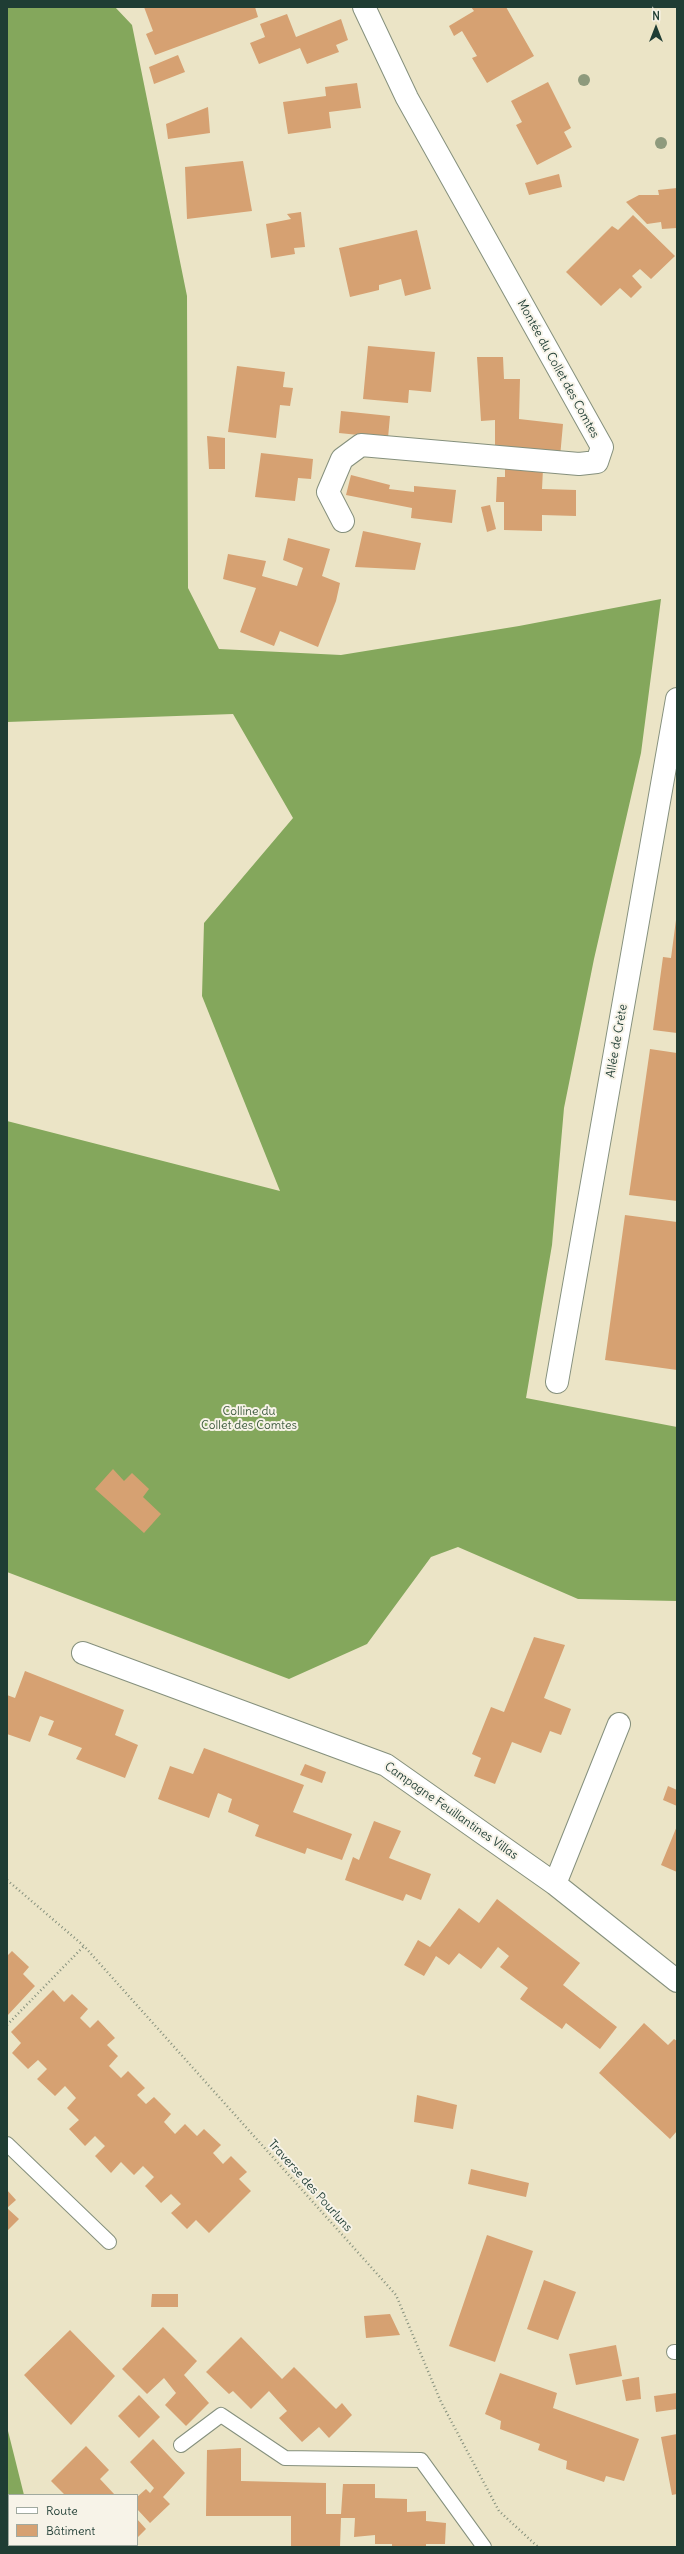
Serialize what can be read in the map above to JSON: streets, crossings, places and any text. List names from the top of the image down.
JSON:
{
  "streets": {
    "street": ["Montée du Collet des Comtes", "Allée de Crète", "Campagne Feuillantines Villas"],
    "path": ["Traverse des Pourluns"]
  },
  "parks": ["Colline du Collet des Comtes"],
  "legend": ["Route", "Bâtiment"],
  "north": "top"
}
